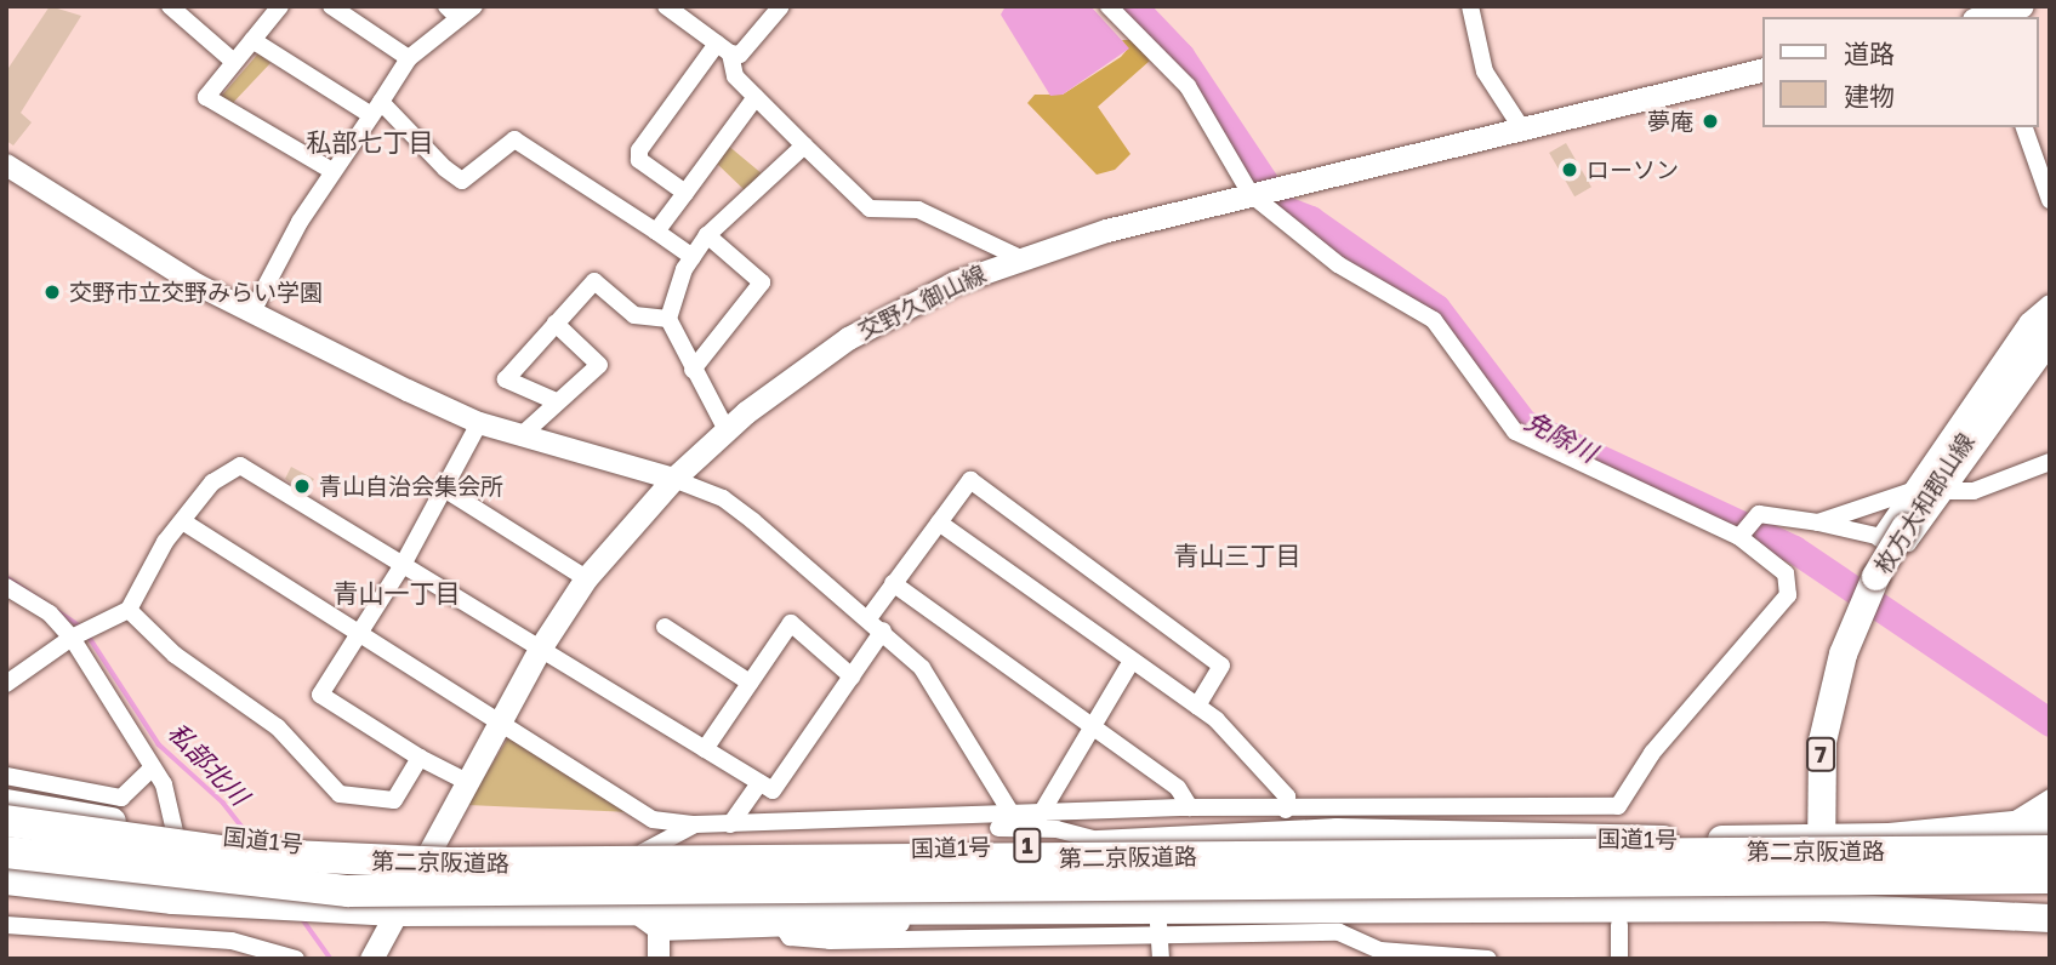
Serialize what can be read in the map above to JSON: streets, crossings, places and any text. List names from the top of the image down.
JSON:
{
  "streets": {
    "highway": ["第二京阪道路"],
    "main road": [
      "交野久御山線",
      "枚方大和郡山線",
      "7",
      "国道1号",
      "1"
    ]
  },
  "crossings": [
    ["交野久御山線", "国道1号"],
    ["枚方大和郡山線", "国道1号"]
  ],
  "districts": ["私部七丁目", "青山三丁目", "青山一丁目"],
  "water": ["免除川", "私部北川"],
  "places": [
    "夢庵",
    "ローソン",
    "交野市立交野みらい学園",
    "青山自治会集会所"
  ],
  "legend": ["道路", "建物"]
}
